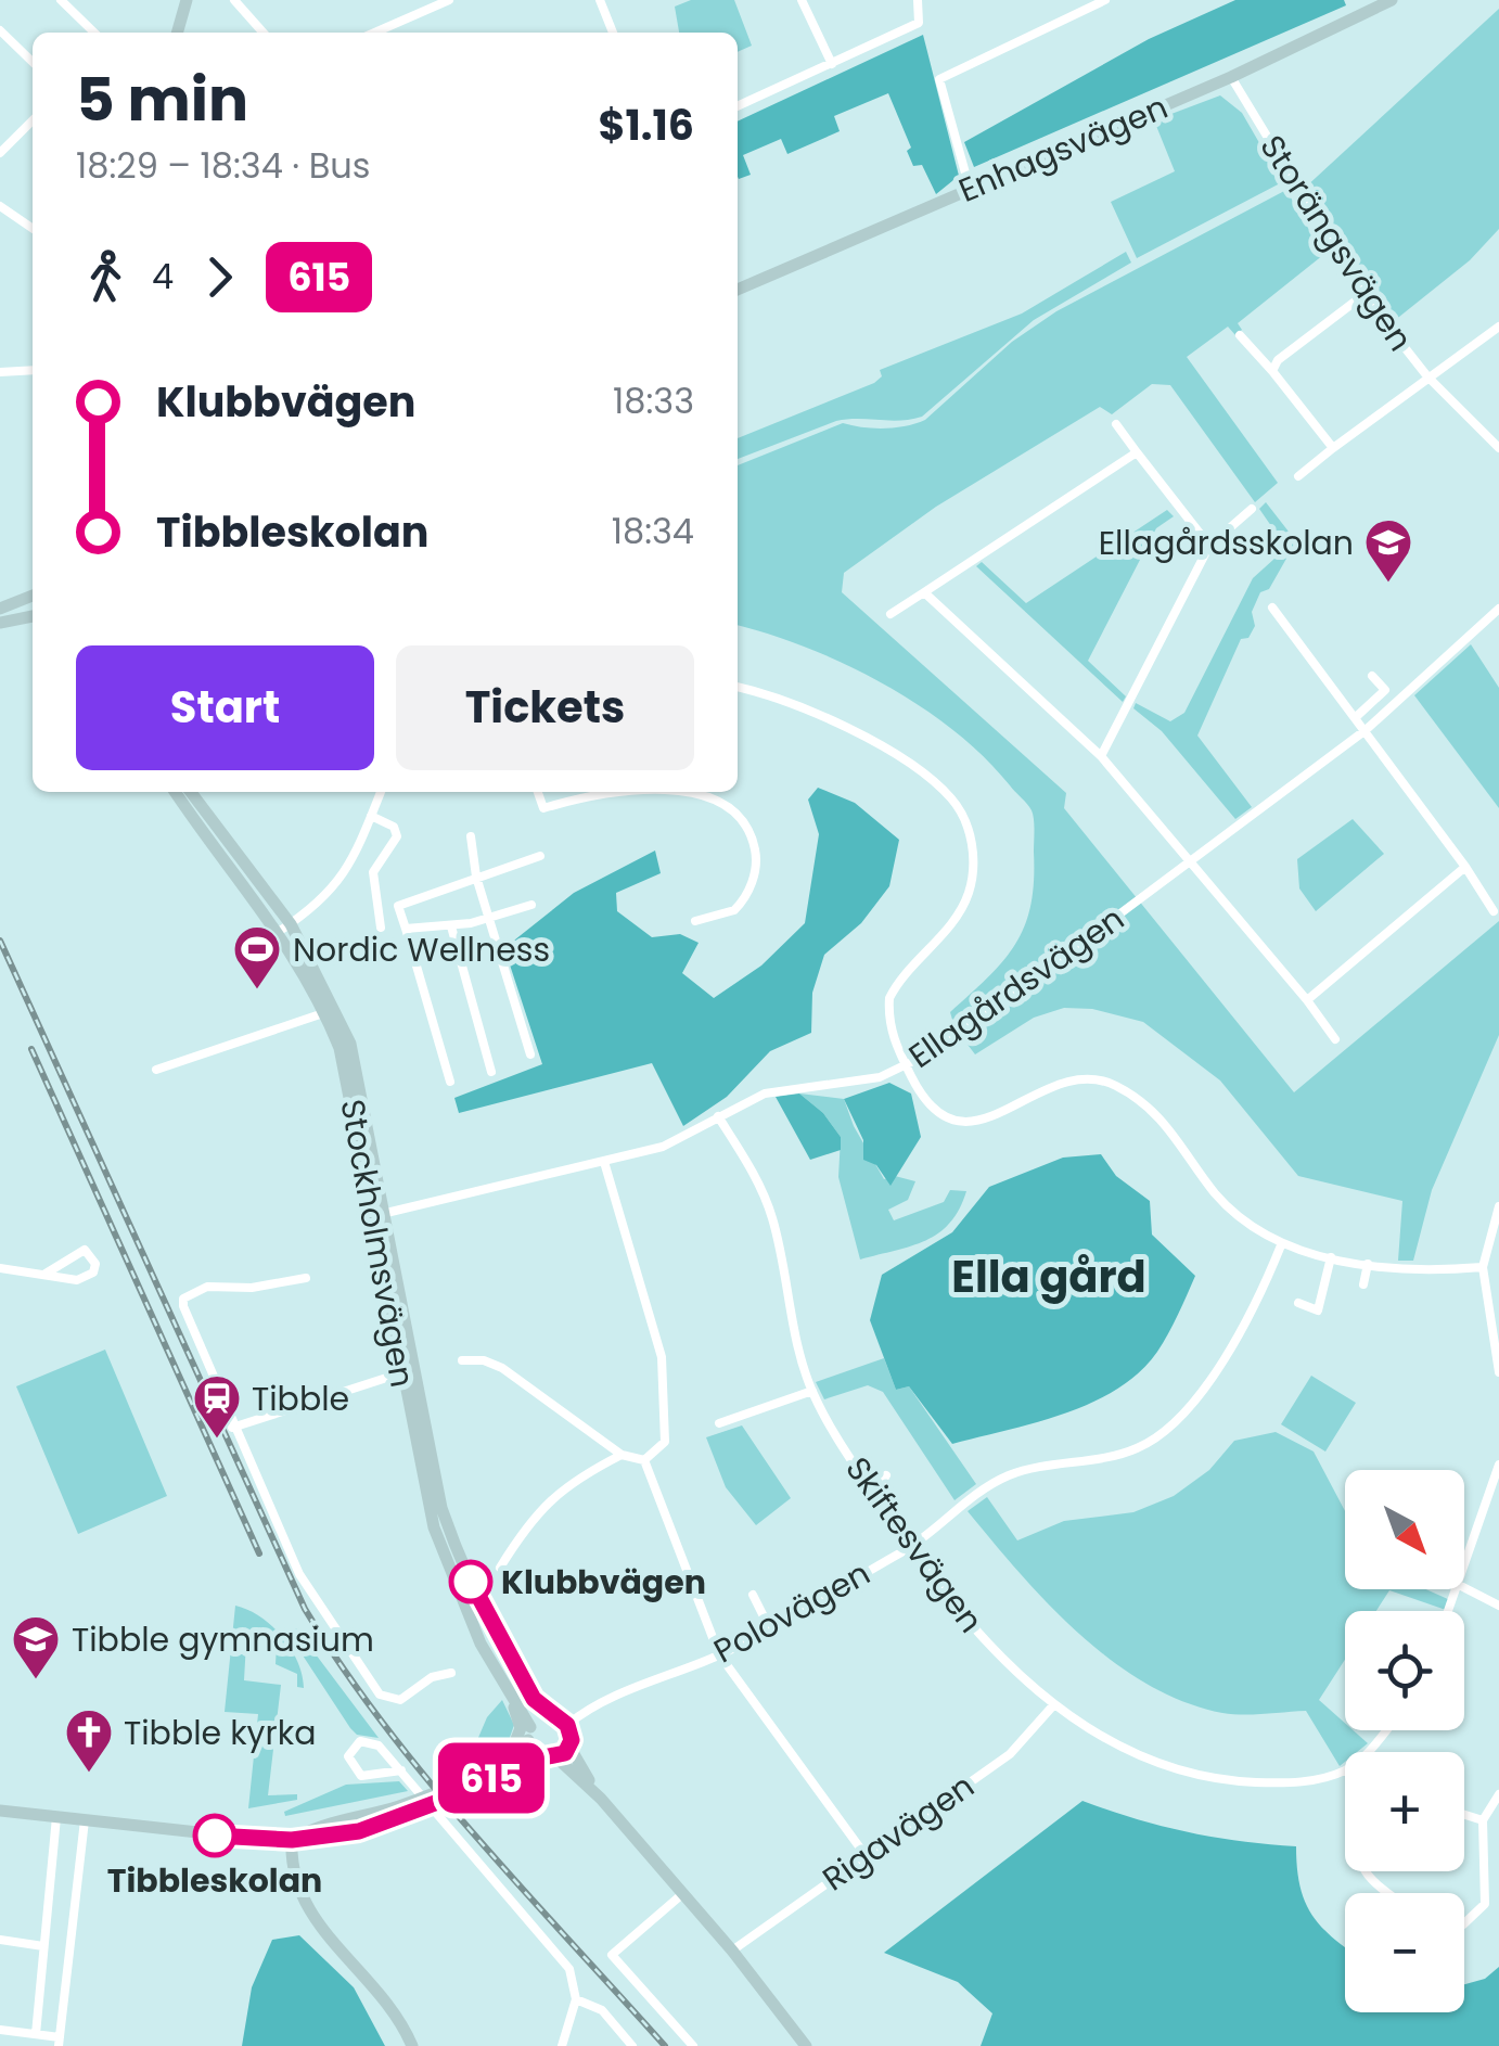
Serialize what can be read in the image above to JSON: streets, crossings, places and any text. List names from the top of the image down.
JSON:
{
  "streets": {
    "main road": ["Enhagsvägen", "Stockholmsvägen"],
    "street": [
      "Storängsvägen",
      "Ellagårdsvägen",
      "Skiftesvägen",
      "Polovägen",
      "Rigavägen"
    ]
  },
  "crossings": [
    ["Enhagsvägen", "Storängsvägen"],
    ["Ellagårdsvägen", "Stockholmsvägen"],
    ["Ellagårdsvägen", "Skiftesvägen"],
    ["Stockholmsvägen", "Polovägen"],
    ["Skiftesvägen", "Polovägen"],
    ["Skiftesvägen", "Rigavägen"]
  ],
  "districts": ["Ella gård"],
  "places": {
    "school or university": ["Ellagårdsskolan", "Tibble gymnasium"],
    "sports": ["Nordic Wellness"],
    "station": ["Tibble"],
    "other": ["Klubbvägen", "Tibbleskolan"],
    "church": ["Tibble kyrka"]
  },
  "lines": ["bus line 615"],
  "north": "bottom right",
  "page": {
    "on_map": "615",
    "heading": ["5 min", "18:29 – 18:34 · Bus", "$1.16"],
    "legs": ["4", "615"],
    "list": [
      {
        "name": "Klubbvägen",
        "value": "18:33"
      },
      {
        "name": "Tibbleskolan",
        "value": "18:34"
      }
    ],
    "buttons": ["Start", "Tickets"],
    "map_buttons": ["+", "−"]
  }
}
